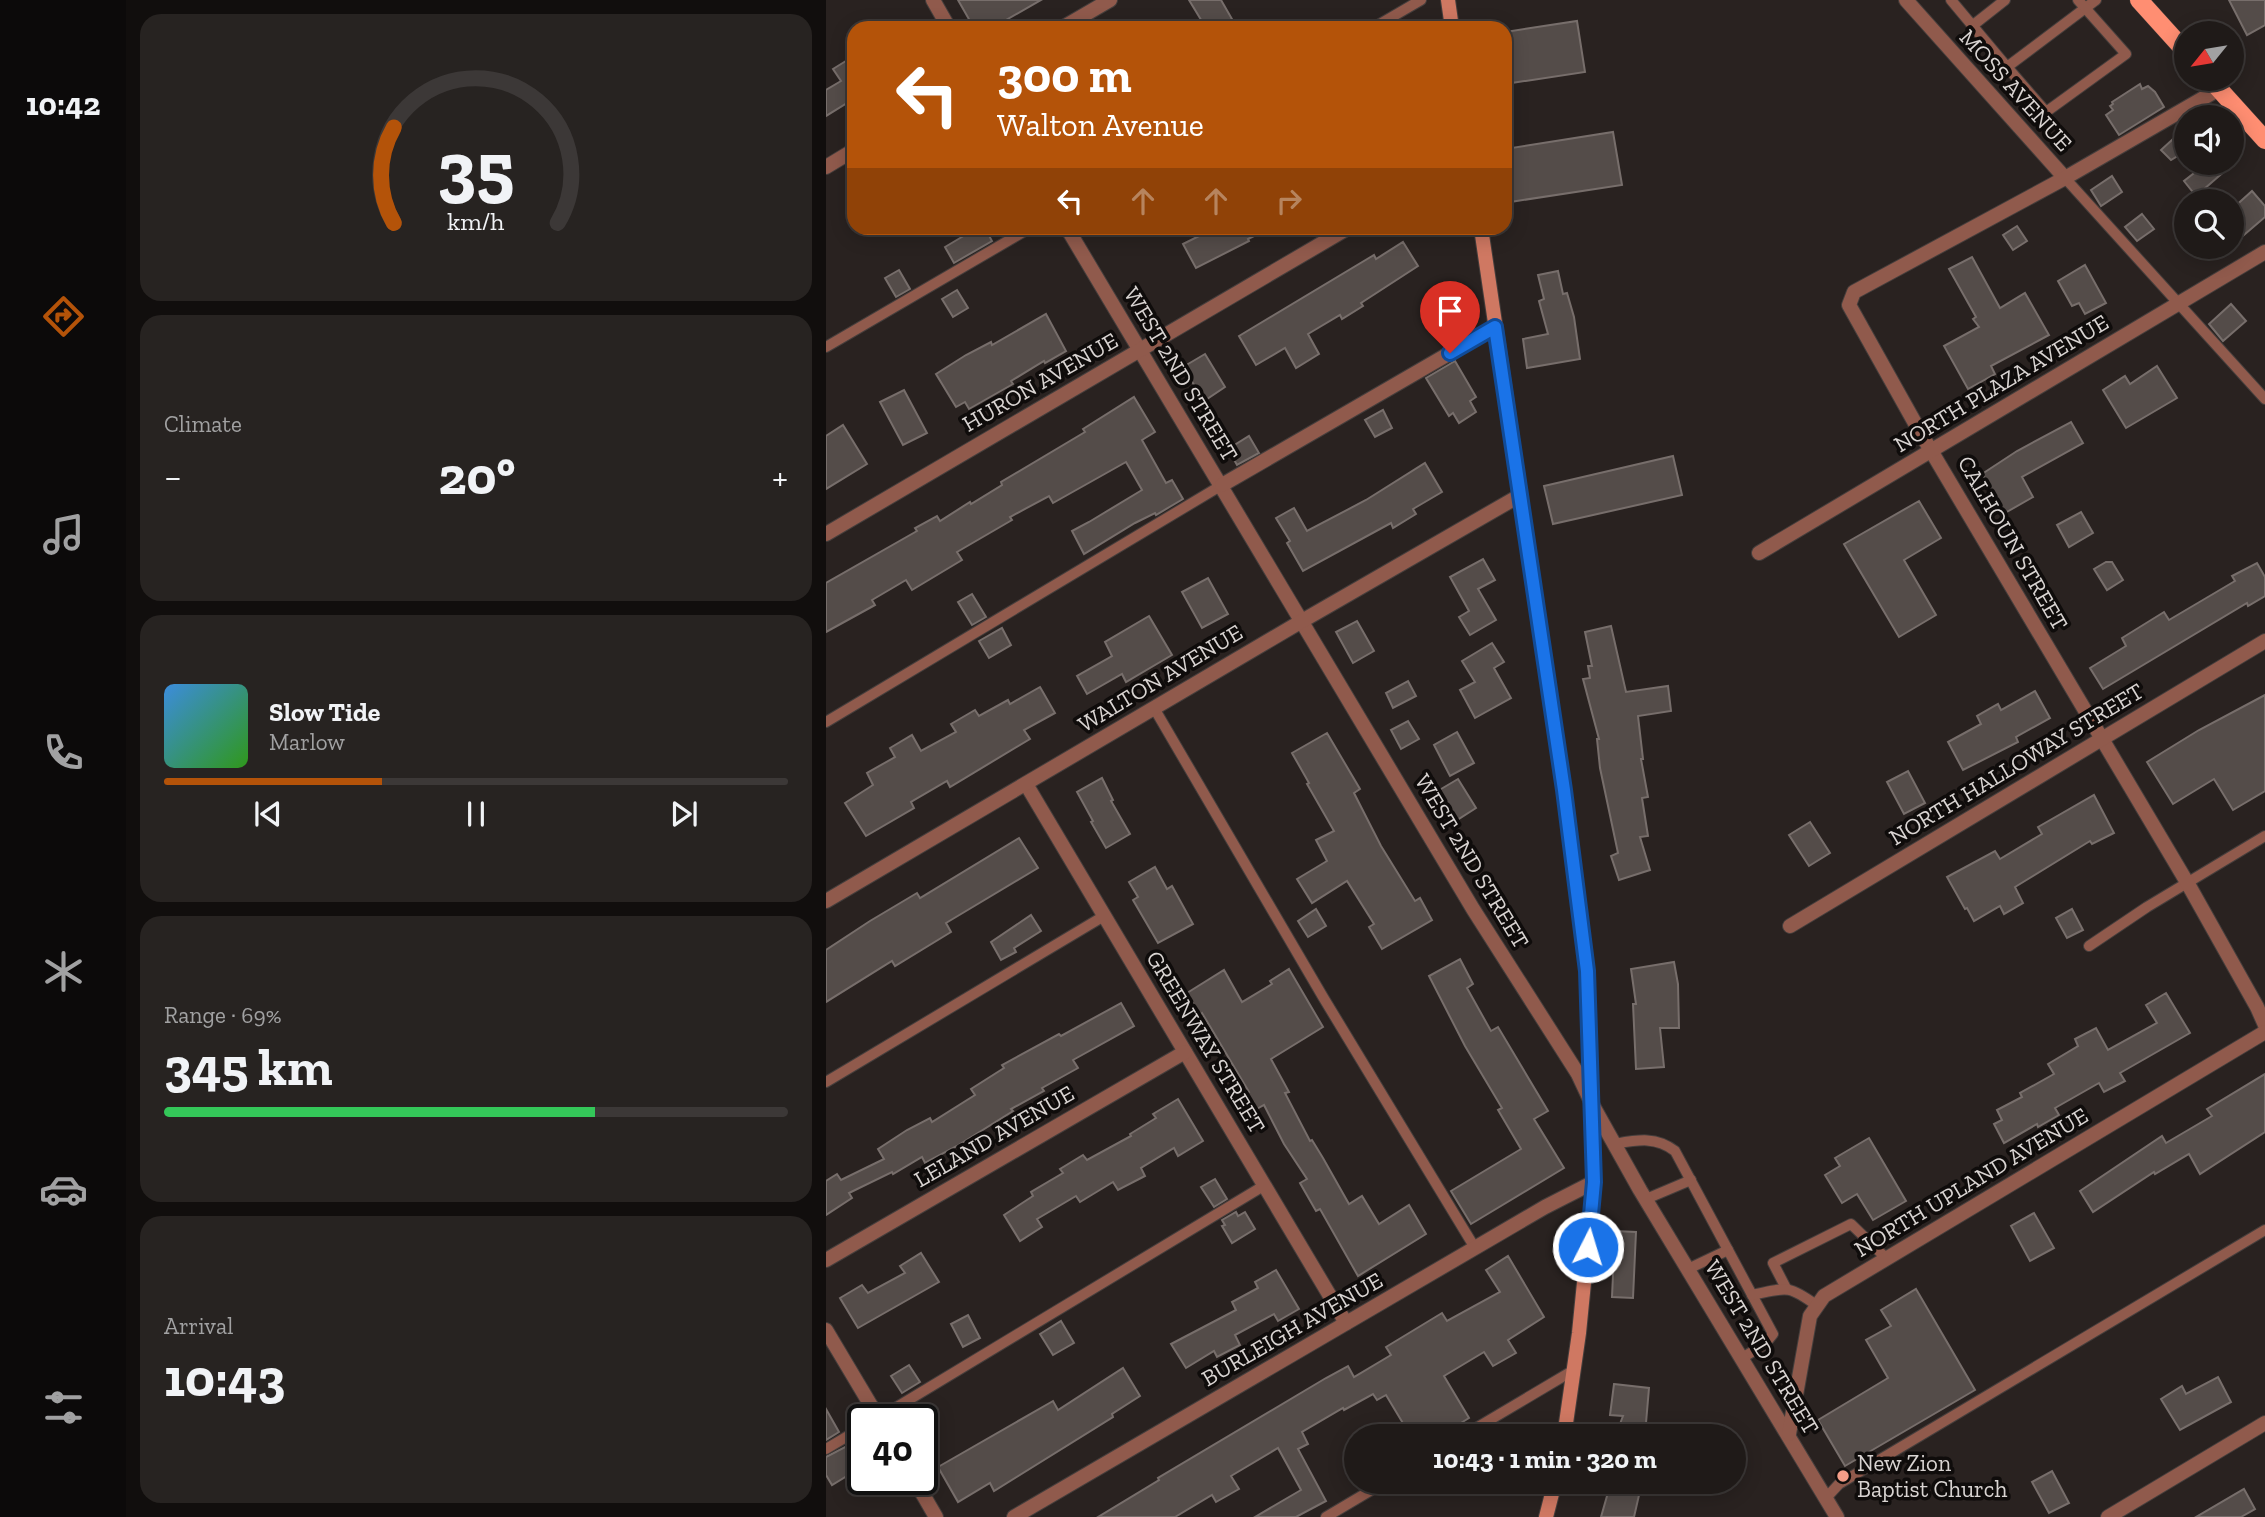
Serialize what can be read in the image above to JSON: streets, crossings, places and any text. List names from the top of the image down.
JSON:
{
  "streets": {
    "street": [
      "MOSS AVENUE",
      "WEST 2ND STREET",
      "HURON AVENUE",
      "NORTH PLAZA AVENUE",
      "CALHOUN STREET",
      "WALTON AVENUE",
      "NORTH HALLOWAY STREET",
      "GREENWAY STREET",
      "LELAND AVENUE",
      "NORTH UPLAND AVENUE",
      "BURLEIGH AVENUE"
    ]
  },
  "crossings": [
    ["MOSS AVENUE", "CALHOUN STREET"],
    ["WEST 2ND STREET", "HURON AVENUE"],
    ["WEST 2ND STREET", "WALTON AVENUE"],
    ["NORTH PLAZA AVENUE", "CALHOUN STREET"],
    ["CALHOUN STREET", "NORTH HALLOWAY STREET"],
    ["WALTON AVENUE", "GREENWAY STREET"],
    ["GREENWAY STREET", "LELAND AVENUE"],
    ["GREENWAY STREET", "BURLEIGH AVENUE"]
  ],
  "places": ["New Zion Baptist Church"],
  "north": "bottom left",
  "page": {
    "tabs": "10:42",
    "turn": ["300 m", "Walton Avenue"],
    "tile": [
      "Climate",
      ["Range · 69%", "345 km"],
      ["Arrival", "10:43"]
    ],
    "heat": ["−", "20°", "+"],
    "song": ["Slow Tide", "Marlow"],
    "limit": "40",
    "trip": "10:43 · 1 min · 320 m",
    "gauge": ["35", "km/h"]
  }
}
